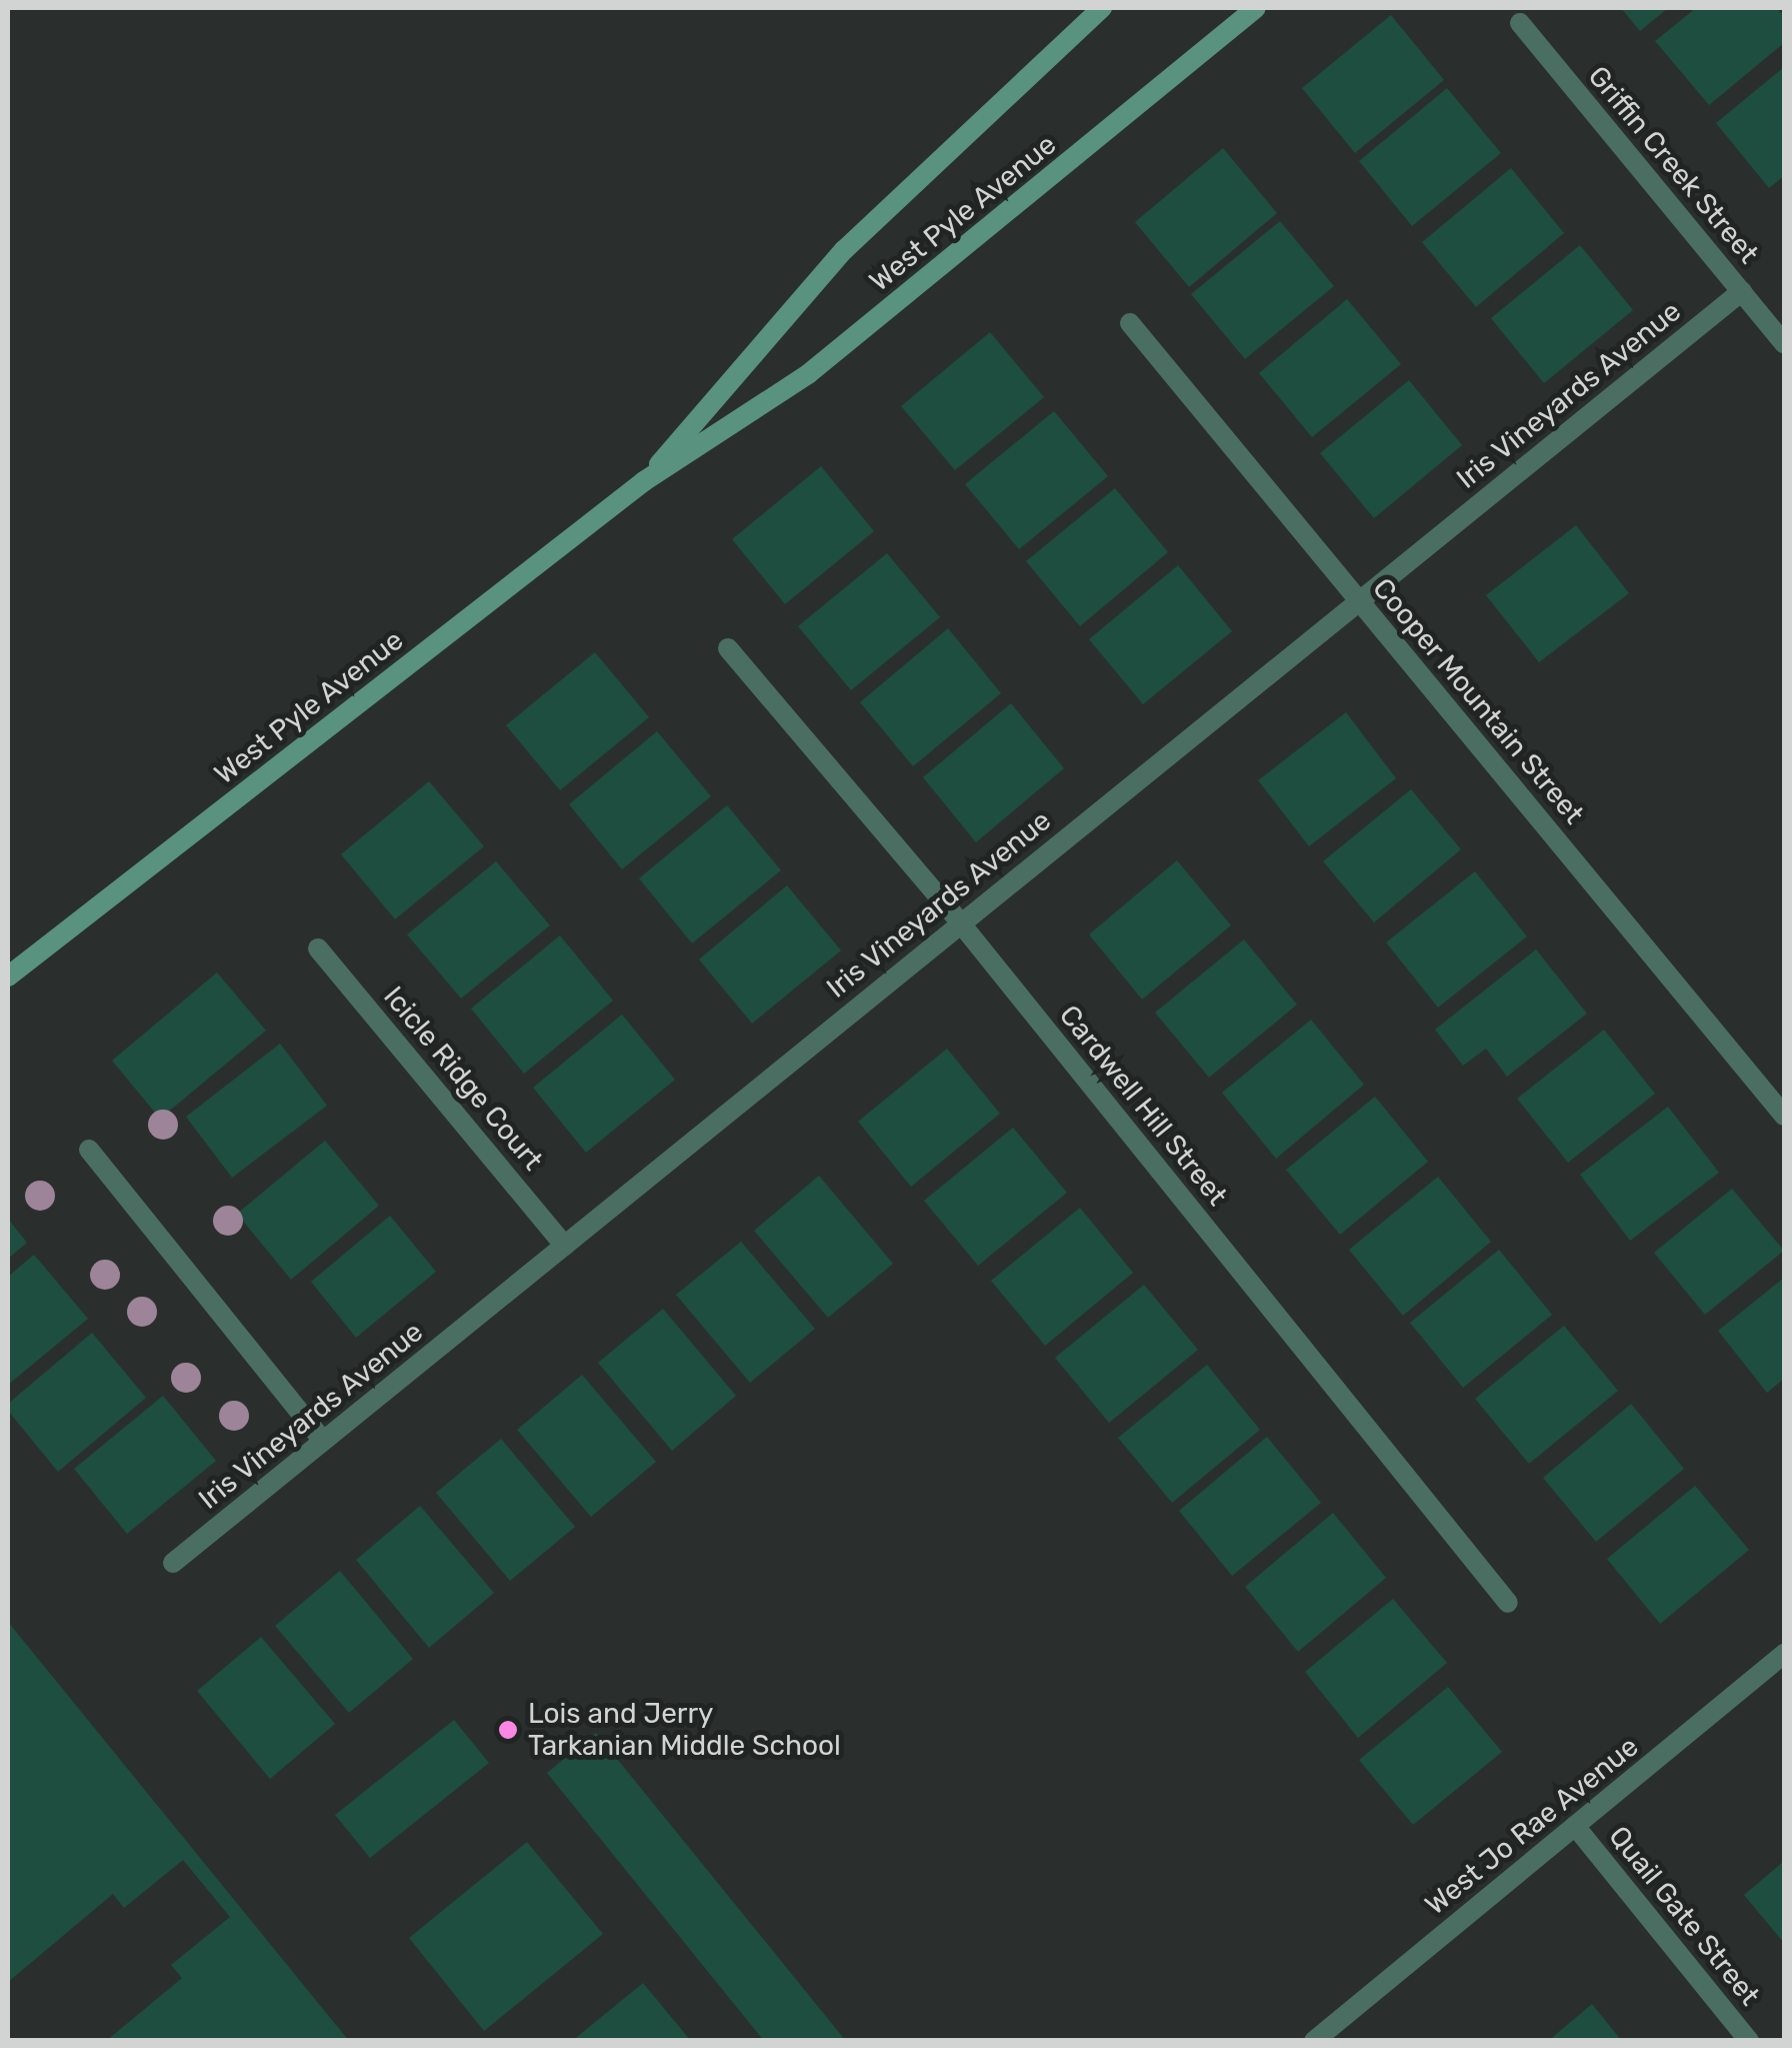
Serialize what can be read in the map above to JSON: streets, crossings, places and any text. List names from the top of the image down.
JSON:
{
  "streets": {
    "street": [
      "Griffin Creek Street",
      "West Pyle Avenue",
      "Iris Vineyards Avenue",
      "Cooper Mountain Street",
      "Icicle Ridge Court",
      "Cardwell Hill Street",
      "West Jo Rae Avenue",
      "Quail Gate Street"
    ]
  },
  "crossings": [
    ["Griffin Creek Street", "Iris Vineyards Avenue"],
    ["Iris Vineyards Avenue", "Cooper Mountain Street"],
    ["Iris Vineyards Avenue", "Icicle Ridge Court"],
    ["Iris Vineyards Avenue", "Cardwell Hill Street"],
    ["West Jo Rae Avenue", "Quail Gate Street"]
  ],
  "places": ["Lois and Jerry Tarkanian Middle School"]
}
